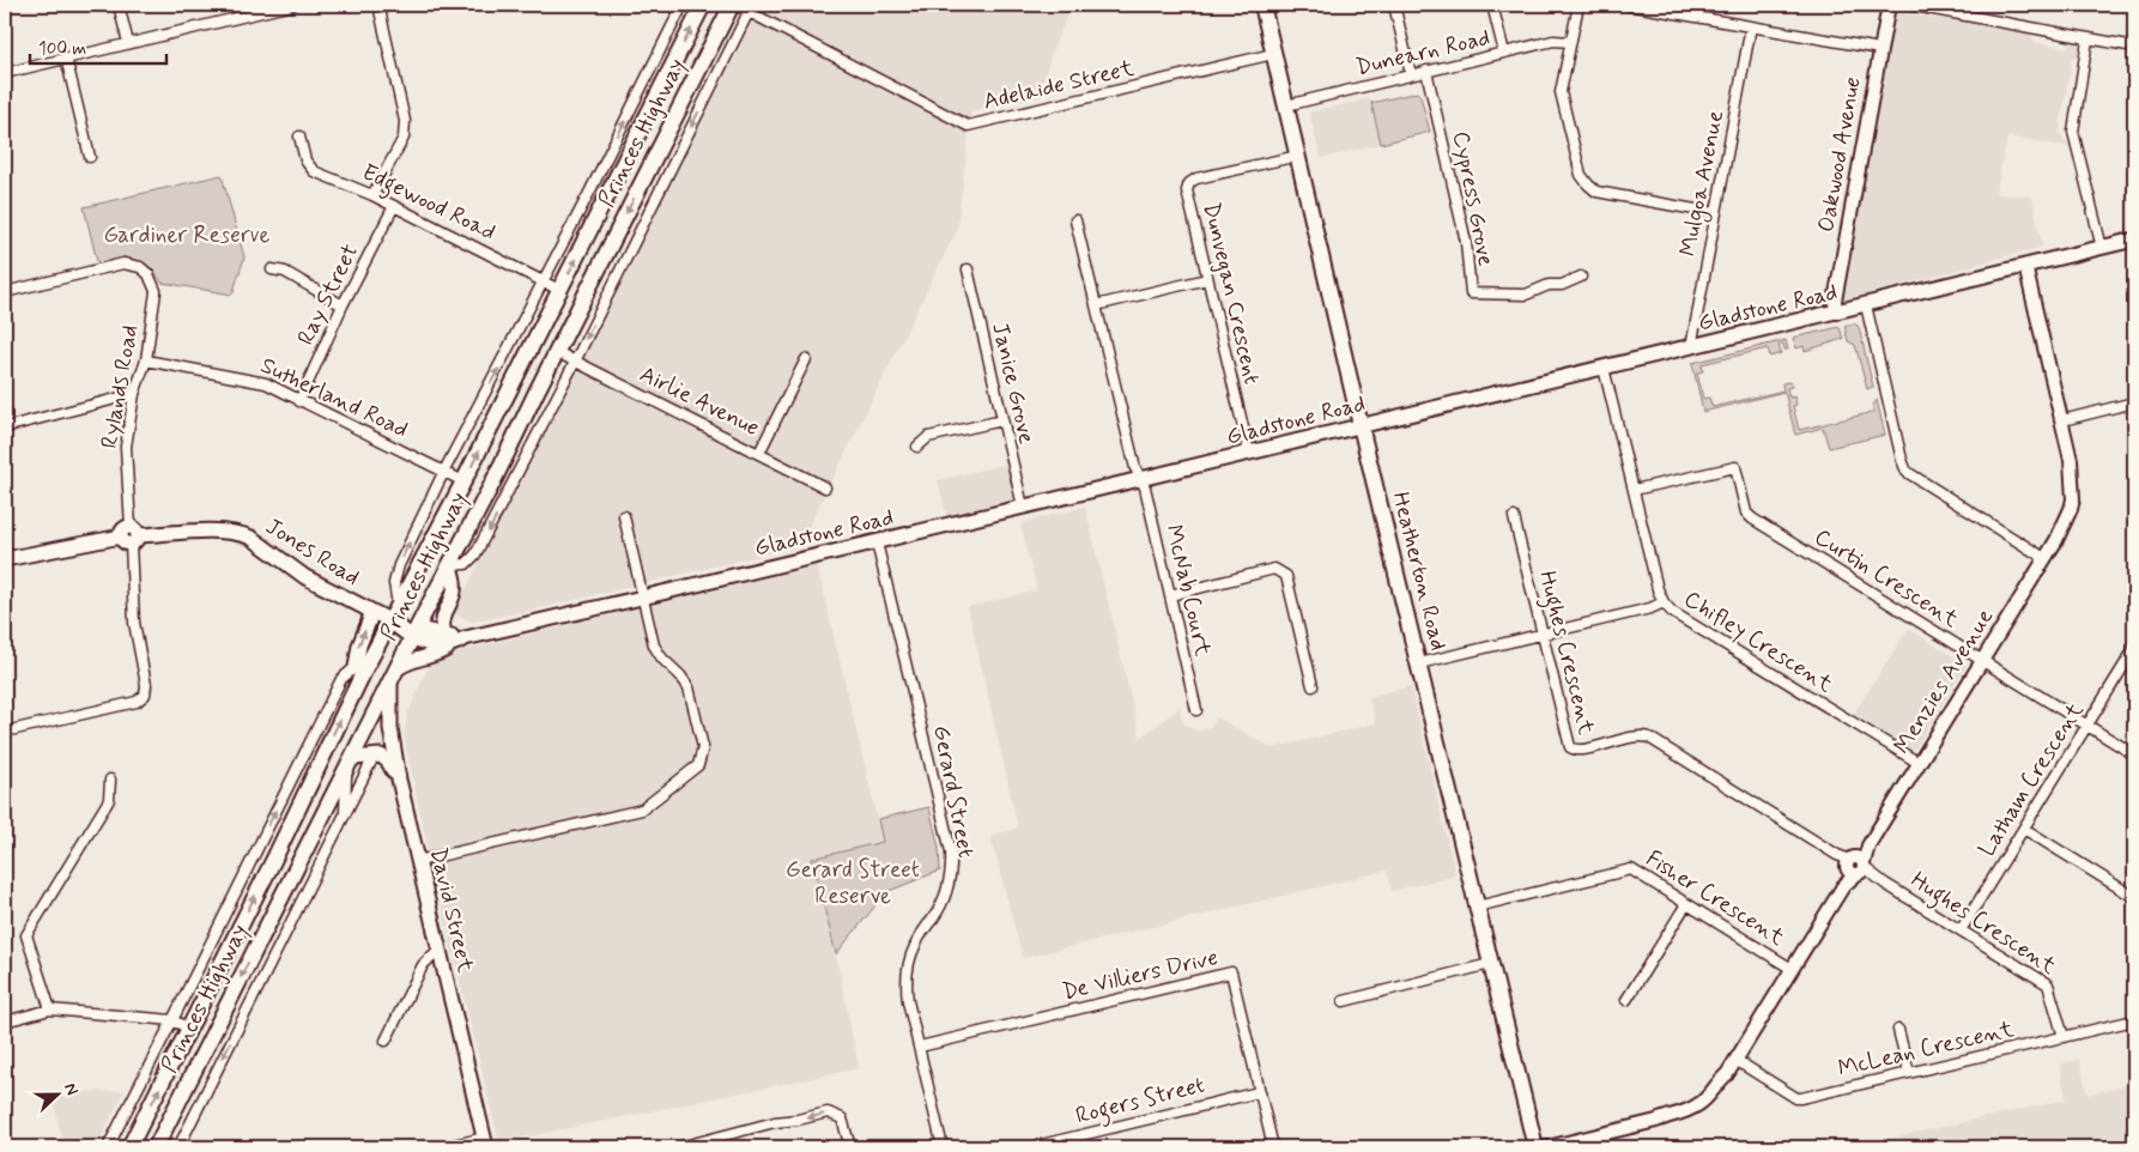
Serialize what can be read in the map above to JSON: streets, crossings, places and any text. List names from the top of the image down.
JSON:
{
  "streets": {
    "main road": [
      "Princes Highway",
      "Gladstone Road",
      "Jones Road",
      "Heatherton Road",
      "David Street"
    ],
    "street": [
      "Dunearn Road",
      "Adelaide Street",
      "Oakwood Avenue",
      "Mulgoa Avenue",
      "Cypress Grove",
      "Edgewood Road",
      "Dunvegan Crescent",
      "Ray Street",
      "Janice Grove",
      "Rylands Road",
      "Sutherland Road",
      "Airlie Avenue",
      "Curtin Crescent",
      "McNab Court",
      "Chifley Crescent",
      "Hughes Crescent",
      "Menzies Avenue",
      "Latham Crescent",
      "Gerard Street",
      "Fisher Crescent",
      "De Villiers Drive",
      "McLean Crescent",
      "Rogers Street"
    ]
  },
  "crossings": [
    ["Dunearn Road", "Cypress Grove"],
    ["Dunearn Road", "Heatherton Road"],
    ["Adelaide Street", "Princes Highway"],
    ["Adelaide Street", "Heatherton Road"],
    ["Princes Highway", "Edgewood Road"],
    ["Princes Highway", "Gladstone Road"],
    ["Princes Highway", "Sutherland Road"],
    ["Princes Highway", "Airlie Avenue"],
    ["Princes Highway", "Jones Road"],
    ["Princes Highway", "David Street"],
    ["Oakwood Avenue", "Gladstone Road"],
    ["Mulgoa Avenue", "Gladstone Road"],
    ["Edgewood Road", "Ray Street"],
    ["Dunvegan Crescent", "Gladstone Road"],
    ["Dunvegan Crescent", "Heatherton Road"],
    ["Ray Street", "Sutherland Road"],
    ["Gladstone Road", "Janice Grove"],
    ["Gladstone Road", "Heatherton Road"],
    ["Gladstone Road", "McNab Court"],
    ["Gladstone Road", "Chifley Crescent"],
    ["Gladstone Road", "Menzies Avenue"],
    ["Gladstone Road", "Gerard Street"],
    ["Rylands Road", "Sutherland Road"],
    ["Rylands Road", "Jones Road"],
    ["Heatherton Road", "Fisher Crescent"],
    ["Curtin Crescent", "Chifley Crescent"],
    ["Curtin Crescent", "Menzies Avenue"],
    ["Curtin Crescent", "Latham Crescent"],
    ["Chifley Crescent", "Menzies Avenue"],
    ["Hughes Crescent", "Menzies Avenue"],
    ["Hughes Crescent", "Latham Crescent"],
    ["Hughes Crescent", "McLean Crescent"],
    ["Menzies Avenue", "Fisher Crescent"],
    ["Menzies Avenue", "McLean Crescent"],
    ["Gerard Street", "De Villiers Drive"],
    ["De Villiers Drive", "Rogers Street"]
  ],
  "parks": ["Gardiner Reserve", "Gerard Street Reserve"],
  "scale_bar": "100 m",
  "north": "right"
}
